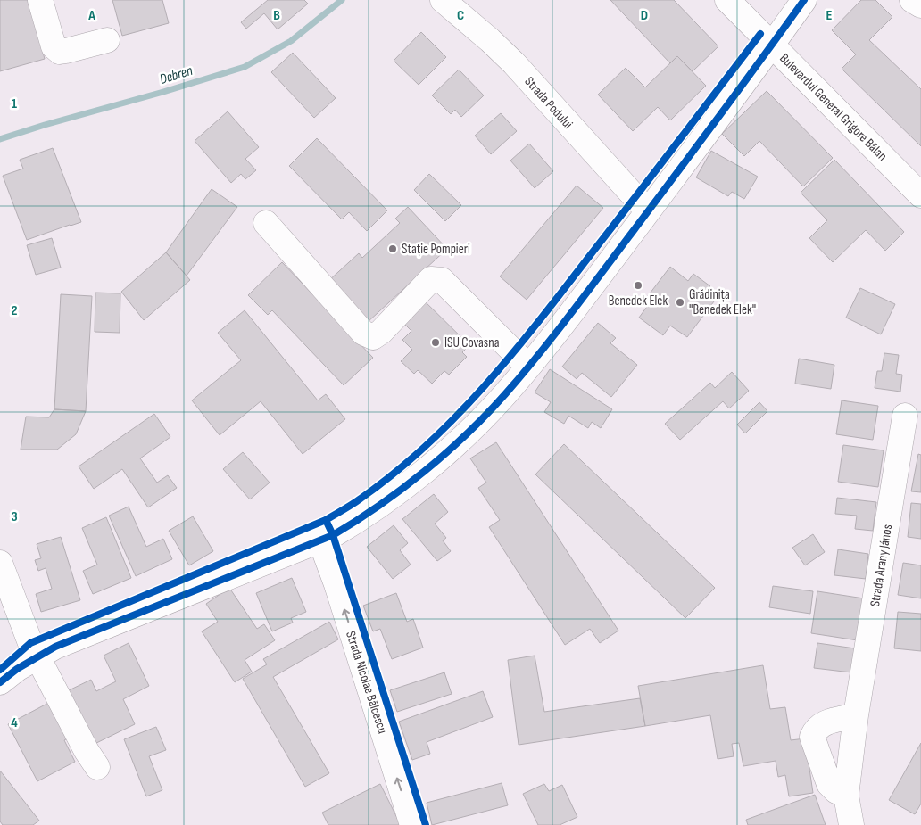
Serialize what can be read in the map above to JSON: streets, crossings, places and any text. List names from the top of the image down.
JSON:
{
  "streets": {
    "street": [
      "Strada Podului",
      "Bulevardul General Grigore Bălan",
      "Strada Arany János",
      "Strada Nicolae Bălcescu"
    ]
  },
  "one_way": ["Strada Nicolae Bălcescu"],
  "water": ["Debren"],
  "places": [
    "Stație Pompieri",
    "Benedek Elek",
    "Grădinița \"Benedek Elek\"",
    "ISU Covasna"
  ],
  "grid": {
    "columns": [
      "A",
      "B",
      "C",
      "D",
      "E"
    ],
    "rows": [
      "1",
      "2",
      "3",
      "4"
    ]
  }
}
